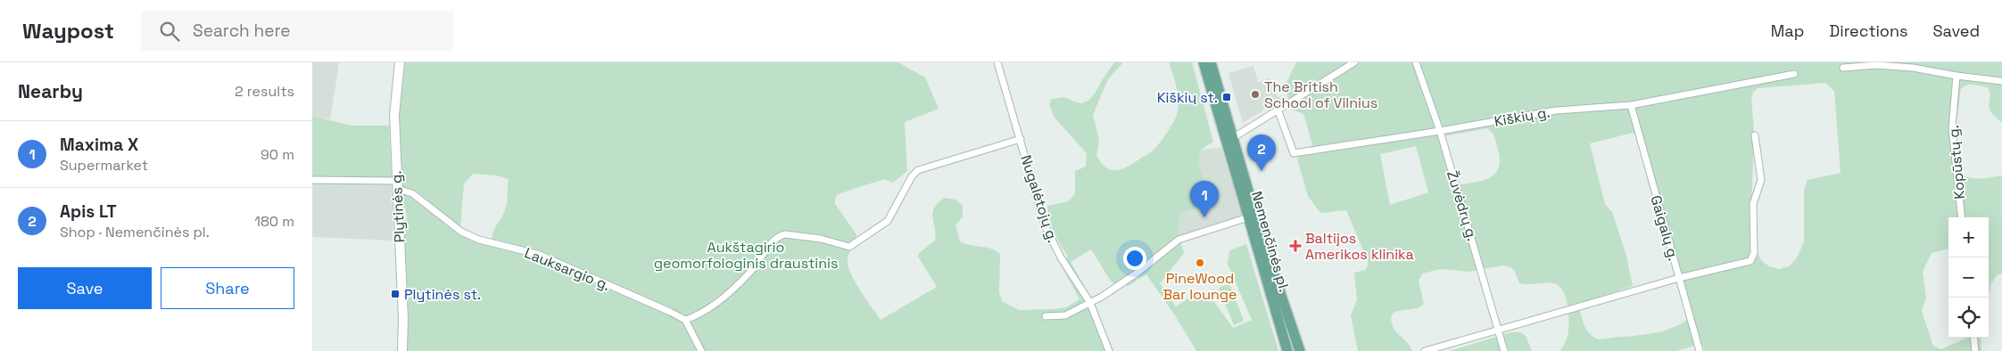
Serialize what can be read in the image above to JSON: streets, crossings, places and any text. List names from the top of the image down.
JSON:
{
  "streets": {
    "main road": ["Plytinės g.", "Nemenčinės pl."],
    "street": [
      "Kiškių g.",
      "Kopūstų g.",
      "Nugalėtojų g.",
      "Žuvėdrų g.",
      "Gaigalų g.",
      "Lauksargio g."
    ]
  },
  "crossings": [
    ["Kiškių g.", "Žuvėdrų g."],
    ["Kiškių g.", "Gaigalų g."],
    ["Plytinės g.", "Lauksargio g."]
  ],
  "parks": ["Aukštagirio geomorfologinis draustinis"],
  "places": {
    "other": ["The British School of Vilnius", "PineWood Bar lounge"],
    "transit": ["Kiškių st.", "Plytinės st."],
    "health": ["Baltijos Amerikos klinika"]
  },
  "page": {
    "header": "Waypost",
    "search": "Search here",
    "nav": ["Map", "Directions", "Saved"],
    "heading": ["Nearby", "2 results"],
    "list": [
      {
        "mark": "1",
        "name": "Maxima X",
        "note": "Supermarket",
        "value": "90 m"
      },
      {
        "mark": "2",
        "name": "Apis LT",
        "note": "Shop · Nemenčinės pl.",
        "value": "180 m"
      }
    ],
    "pins": ["2", "1"],
    "map_buttons": ["+", "−"],
    "buttons": ["Save", "Share"]
  }
}
